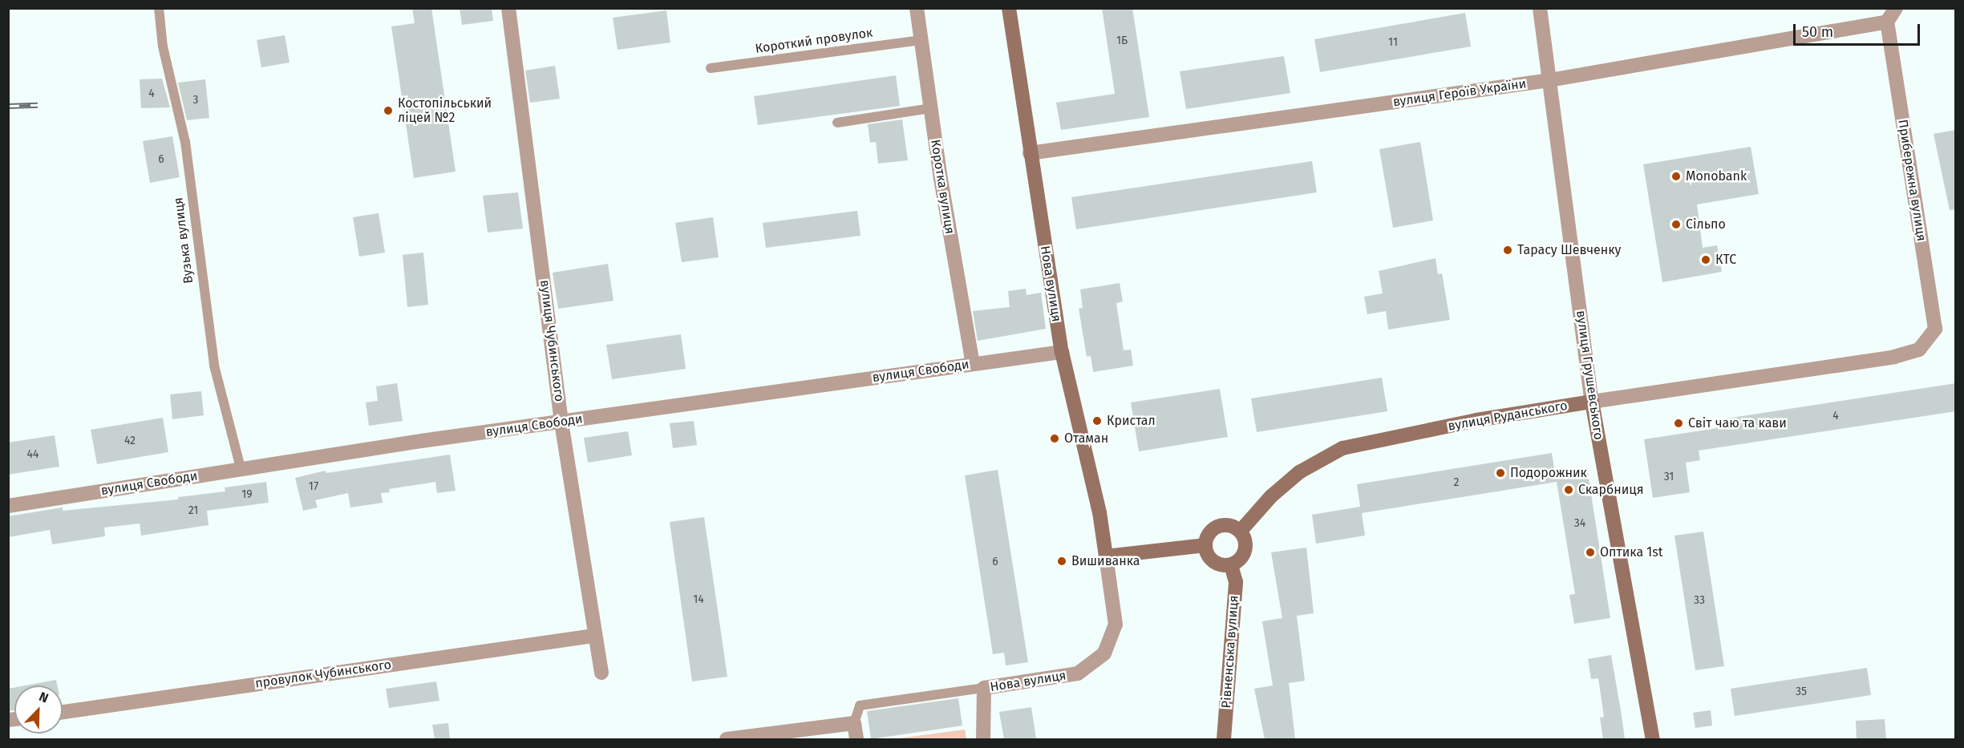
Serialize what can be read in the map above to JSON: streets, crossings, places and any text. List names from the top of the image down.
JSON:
{
  "streets": {
    "street": [
      "вулиця Героїв України",
      "Прибережна вулиця",
      "Коротка вулиця",
      "Нова вулиця",
      "вулиця Чубинського",
      "вулиця Свободи",
      "вулиця Грушевського",
      "вулиця Руданського",
      "Рівненська вулиця",
      "провулок Чубинського"
    ],
    "lane": ["Короткий провулок", "Вузька вулиця"]
  },
  "crossings": [
    ["Короткий провулок", "Коротка вулиця"],
    ["вулиця Героїв України", "Прибережна вулиця"],
    ["вулиця Героїв України", "Нова вулиця"],
    ["вулиця Героїв України", "вулиця Грушевського"],
    ["Прибережна вулиця", "вулиця Руданського"],
    ["Коротка вулиця", "вулиця Свободи"],
    ["Вузька вулиця", "вулиця Свободи"],
    ["Нова вулиця", "вулиця Свободи"],
    ["вулиця Чубинського", "вулиця Свободи"],
    ["вулиця Чубинського", "провулок Чубинського"],
    ["вулиця Грушевського", "вулиця Руданського"],
    ["вулиця Руданського", "Рівненська вулиця"]
  ],
  "places": [
    "Костопільський ліцей №2",
    "Monobank",
    "Сільпо",
    "Тарасу Шевченку",
    "КТС",
    "Кристал",
    "Світ чаю та кави",
    "Отаман",
    "Подорожник",
    "Скарбниця",
    "Оптика 1st",
    "Вишиванка"
  ],
  "house_numbers": [
    "1Б",
    "11",
    "4",
    "3",
    "6",
    "4",
    "42",
    "44",
    "31",
    "2",
    "17",
    "19",
    "21",
    "34",
    "6",
    "14",
    "33",
    "35"
  ],
  "scale_bar": "50 m",
  "north": "top right"
}
